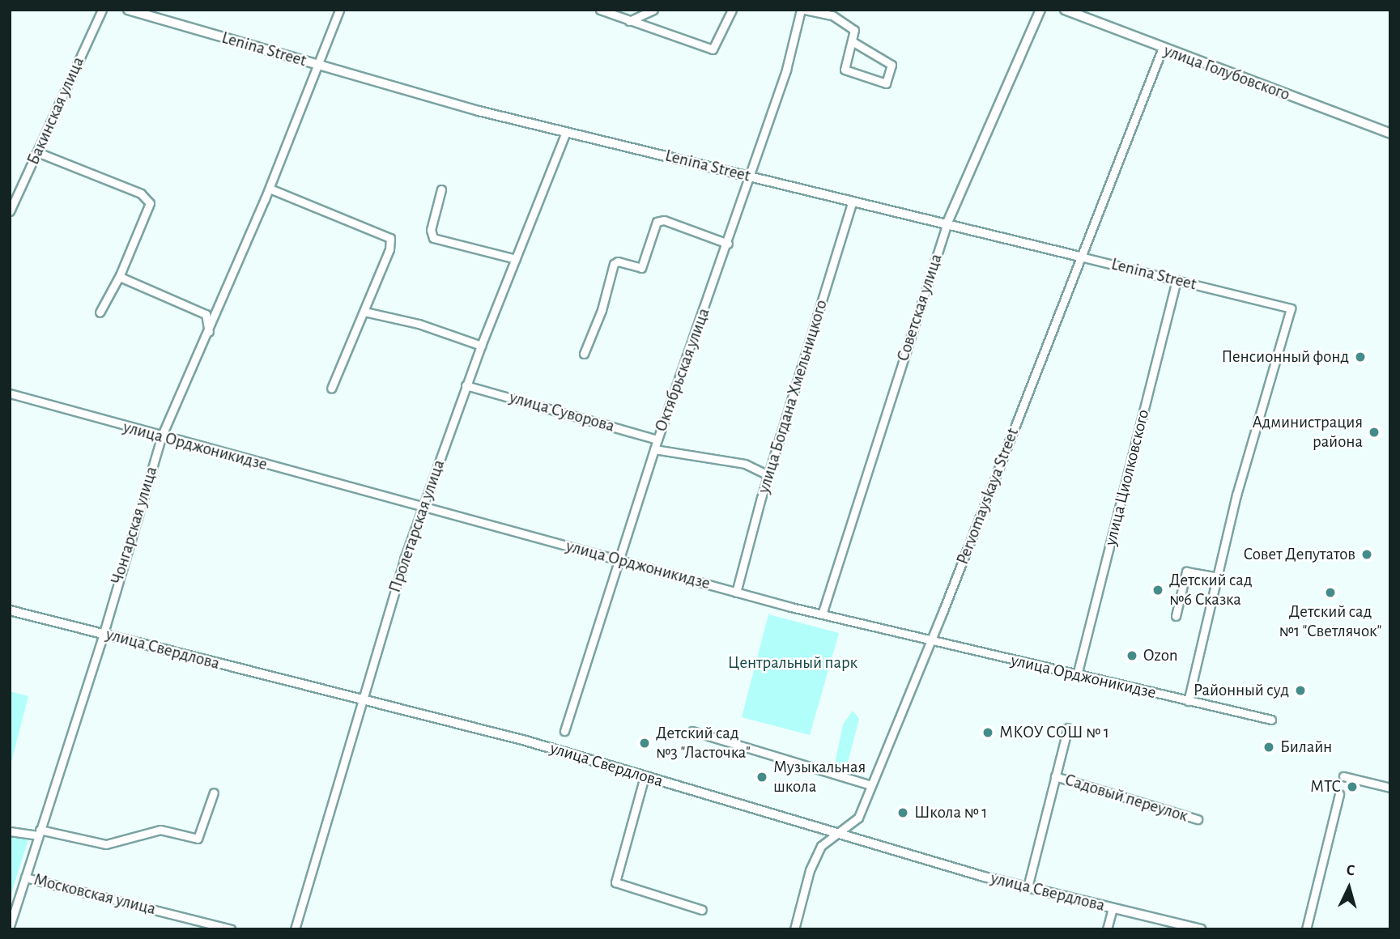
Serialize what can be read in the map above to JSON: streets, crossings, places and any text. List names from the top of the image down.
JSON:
{
  "streets": {
    "street": [
      "Lenina Street",
      "улица Голубовского",
      "Бакинская улица",
      "Советская улица",
      "Октябрьская улица",
      "улица Богдана Хмельницкого",
      "улица Суворова",
      "улица Орджоникидзе",
      "улица Циолковского",
      "Pervomayskaya Street",
      "Чонгарская улица",
      "Пролетарская улица",
      "улица Свердлова",
      "Садовый переулок",
      "Московская улица"
    ]
  },
  "crossings": [
    ["Lenina Street", "Советская улица"],
    ["Lenina Street", "Октябрьская улица"],
    ["Lenina Street", "улица Богдана Хмельницкого"],
    ["Lenina Street", "улица Циолковского"],
    ["Lenina Street", "Pervomayskaya Street"],
    ["Lenina Street", "Чонгарская улица"],
    ["Lenina Street", "Пролетарская улица"],
    ["улица Голубовского", "Pervomayskaya Street"],
    ["Советская улица", "улица Орджоникидзе"],
    ["Октябрьская улица", "улица Суворова"],
    ["Октябрьская улица", "улица Орджоникидзе"],
    ["улица Богдана Хмельницкого", "улица Орджоникидзе"],
    ["улица Суворова", "Пролетарская улица"],
    ["улица Орджоникидзе", "улица Циолковского"],
    ["улица Орджоникидзе", "Pervomayskaya Street"],
    ["улица Орджоникидзе", "Чонгарская улица"],
    ["улица Орджоникидзе", "Пролетарская улица"],
    ["Pervomayskaya Street", "улица Свердлова"],
    ["Чонгарская улица", "улица Свердлова"],
    ["Чонгарская улица", "Московская улица"],
    ["Пролетарская улица", "улица Свердлова"]
  ],
  "parks": ["Центральный парк"],
  "places": [
    "Пенсионный фонд",
    "Администрация района",
    "Совет Депутатов",
    "Детский сад №6 Сказка",
    "Детский сад №1 \"Светлячок\"",
    "Ozon",
    "Районный суд",
    "МКОУ СОШ № 1",
    "Детский сад №3 \"Ласточка\"",
    "Билайн",
    "Музыкальная школа",
    "МТС",
    "Школа № 1"
  ],
  "north": "top"
}
